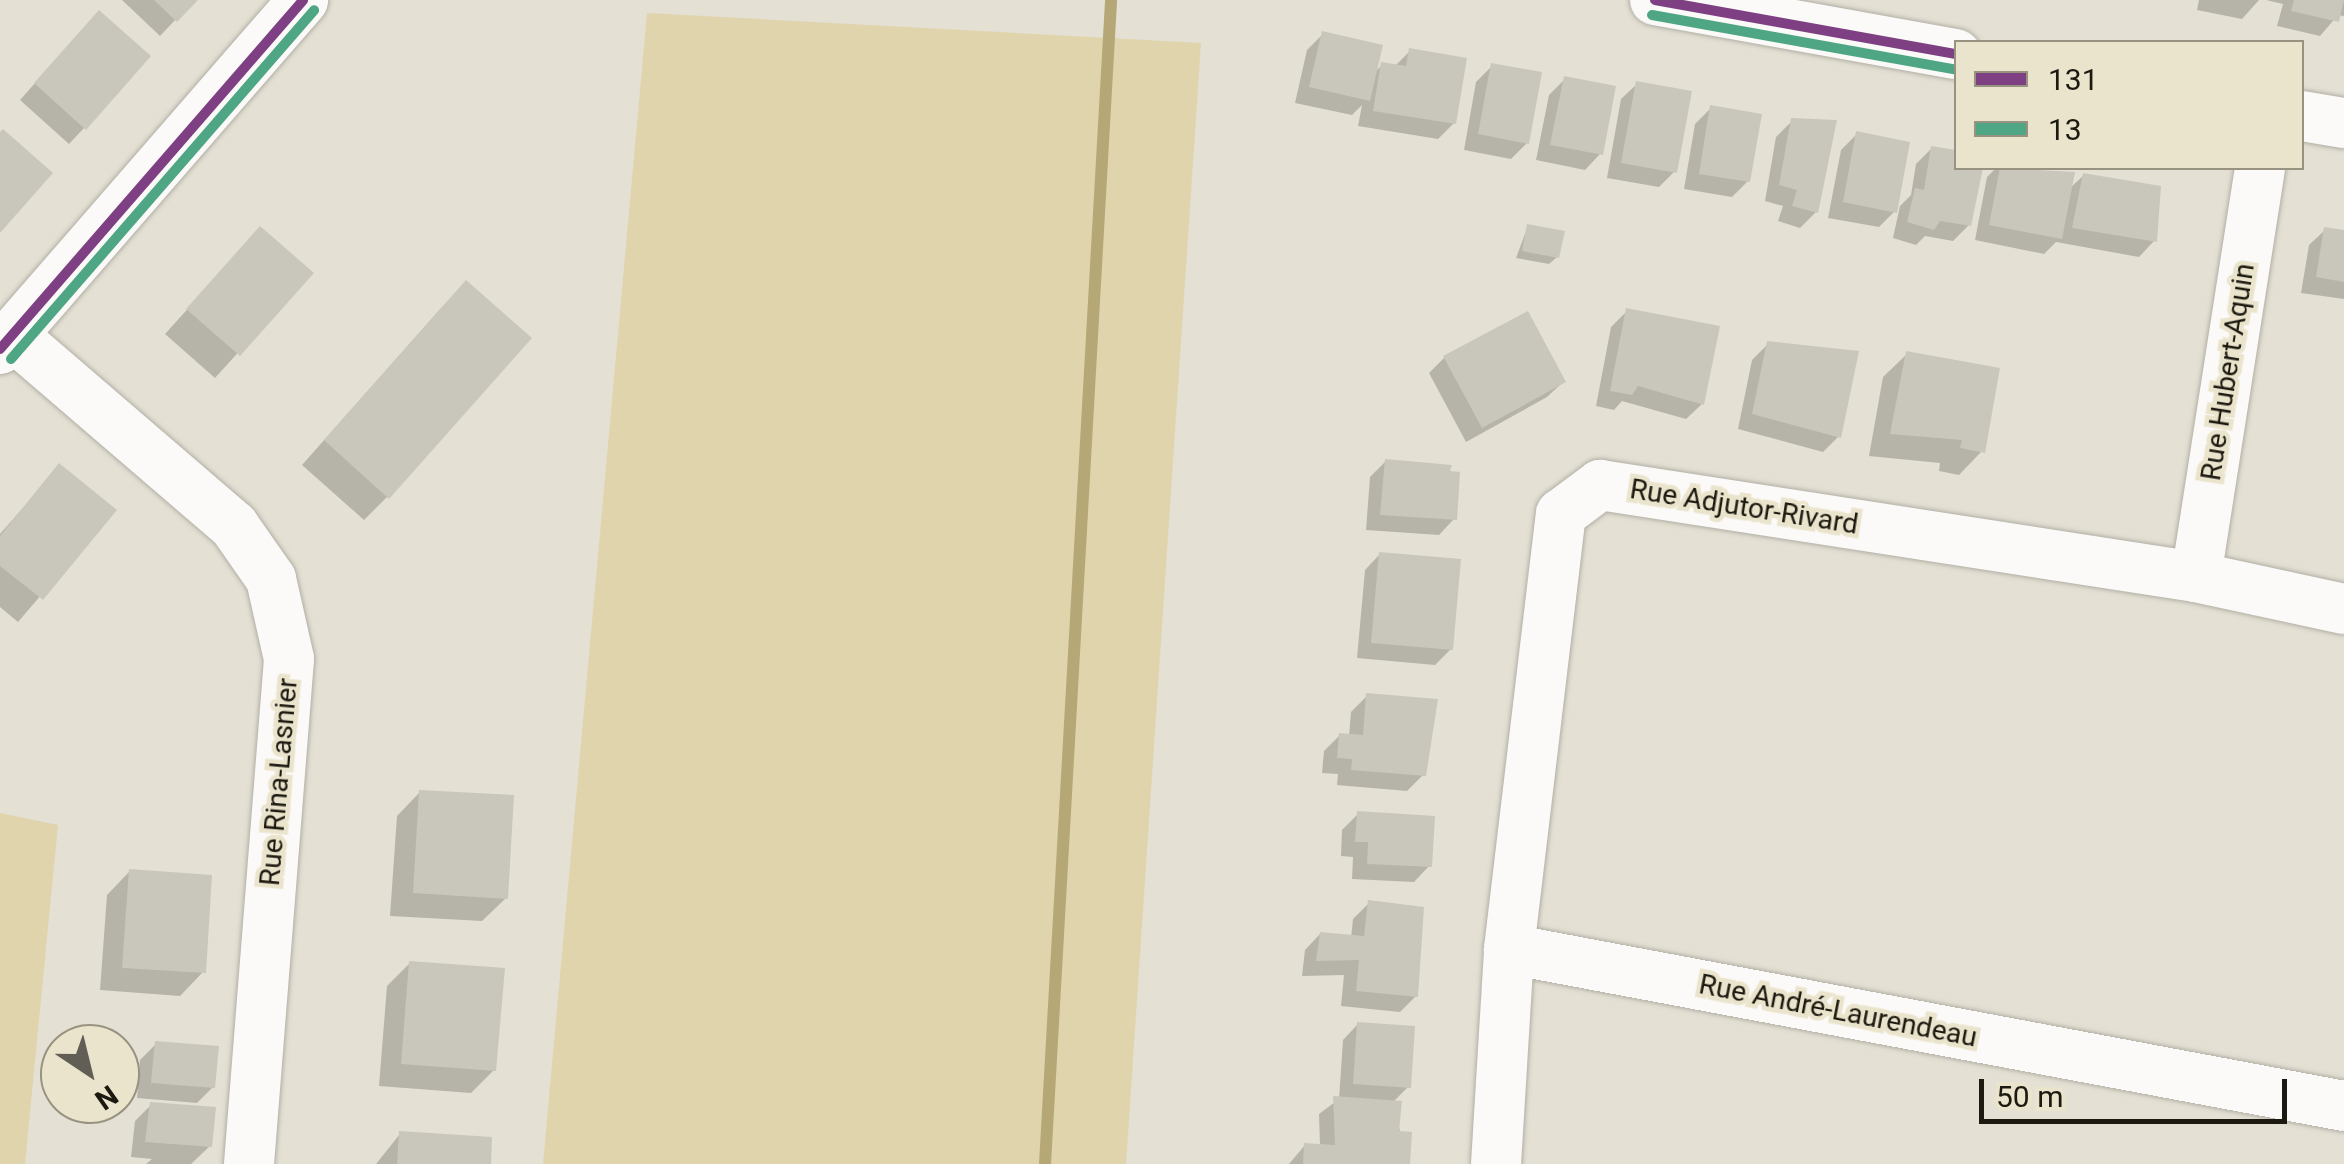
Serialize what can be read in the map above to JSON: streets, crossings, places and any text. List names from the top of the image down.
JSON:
{
  "streets": {
    "street": [
      "Rue Hubert-Aquin",
      "Rue Adjutor-Rivard",
      "Rue Rina-Lasnier",
      "Rue André-Laurendeau"
    ]
  },
  "crossings": [
    ["Rue Hubert-Aquin", "Rue Adjutor-Rivard"],
    ["Rue Adjutor-Rivard", "Rue André-Laurendeau"]
  ],
  "lines": ["transit line 131", "transit line 13"],
  "legend": ["131", "13"],
  "scale_bar": "50 m",
  "north": "bottom right"
}
